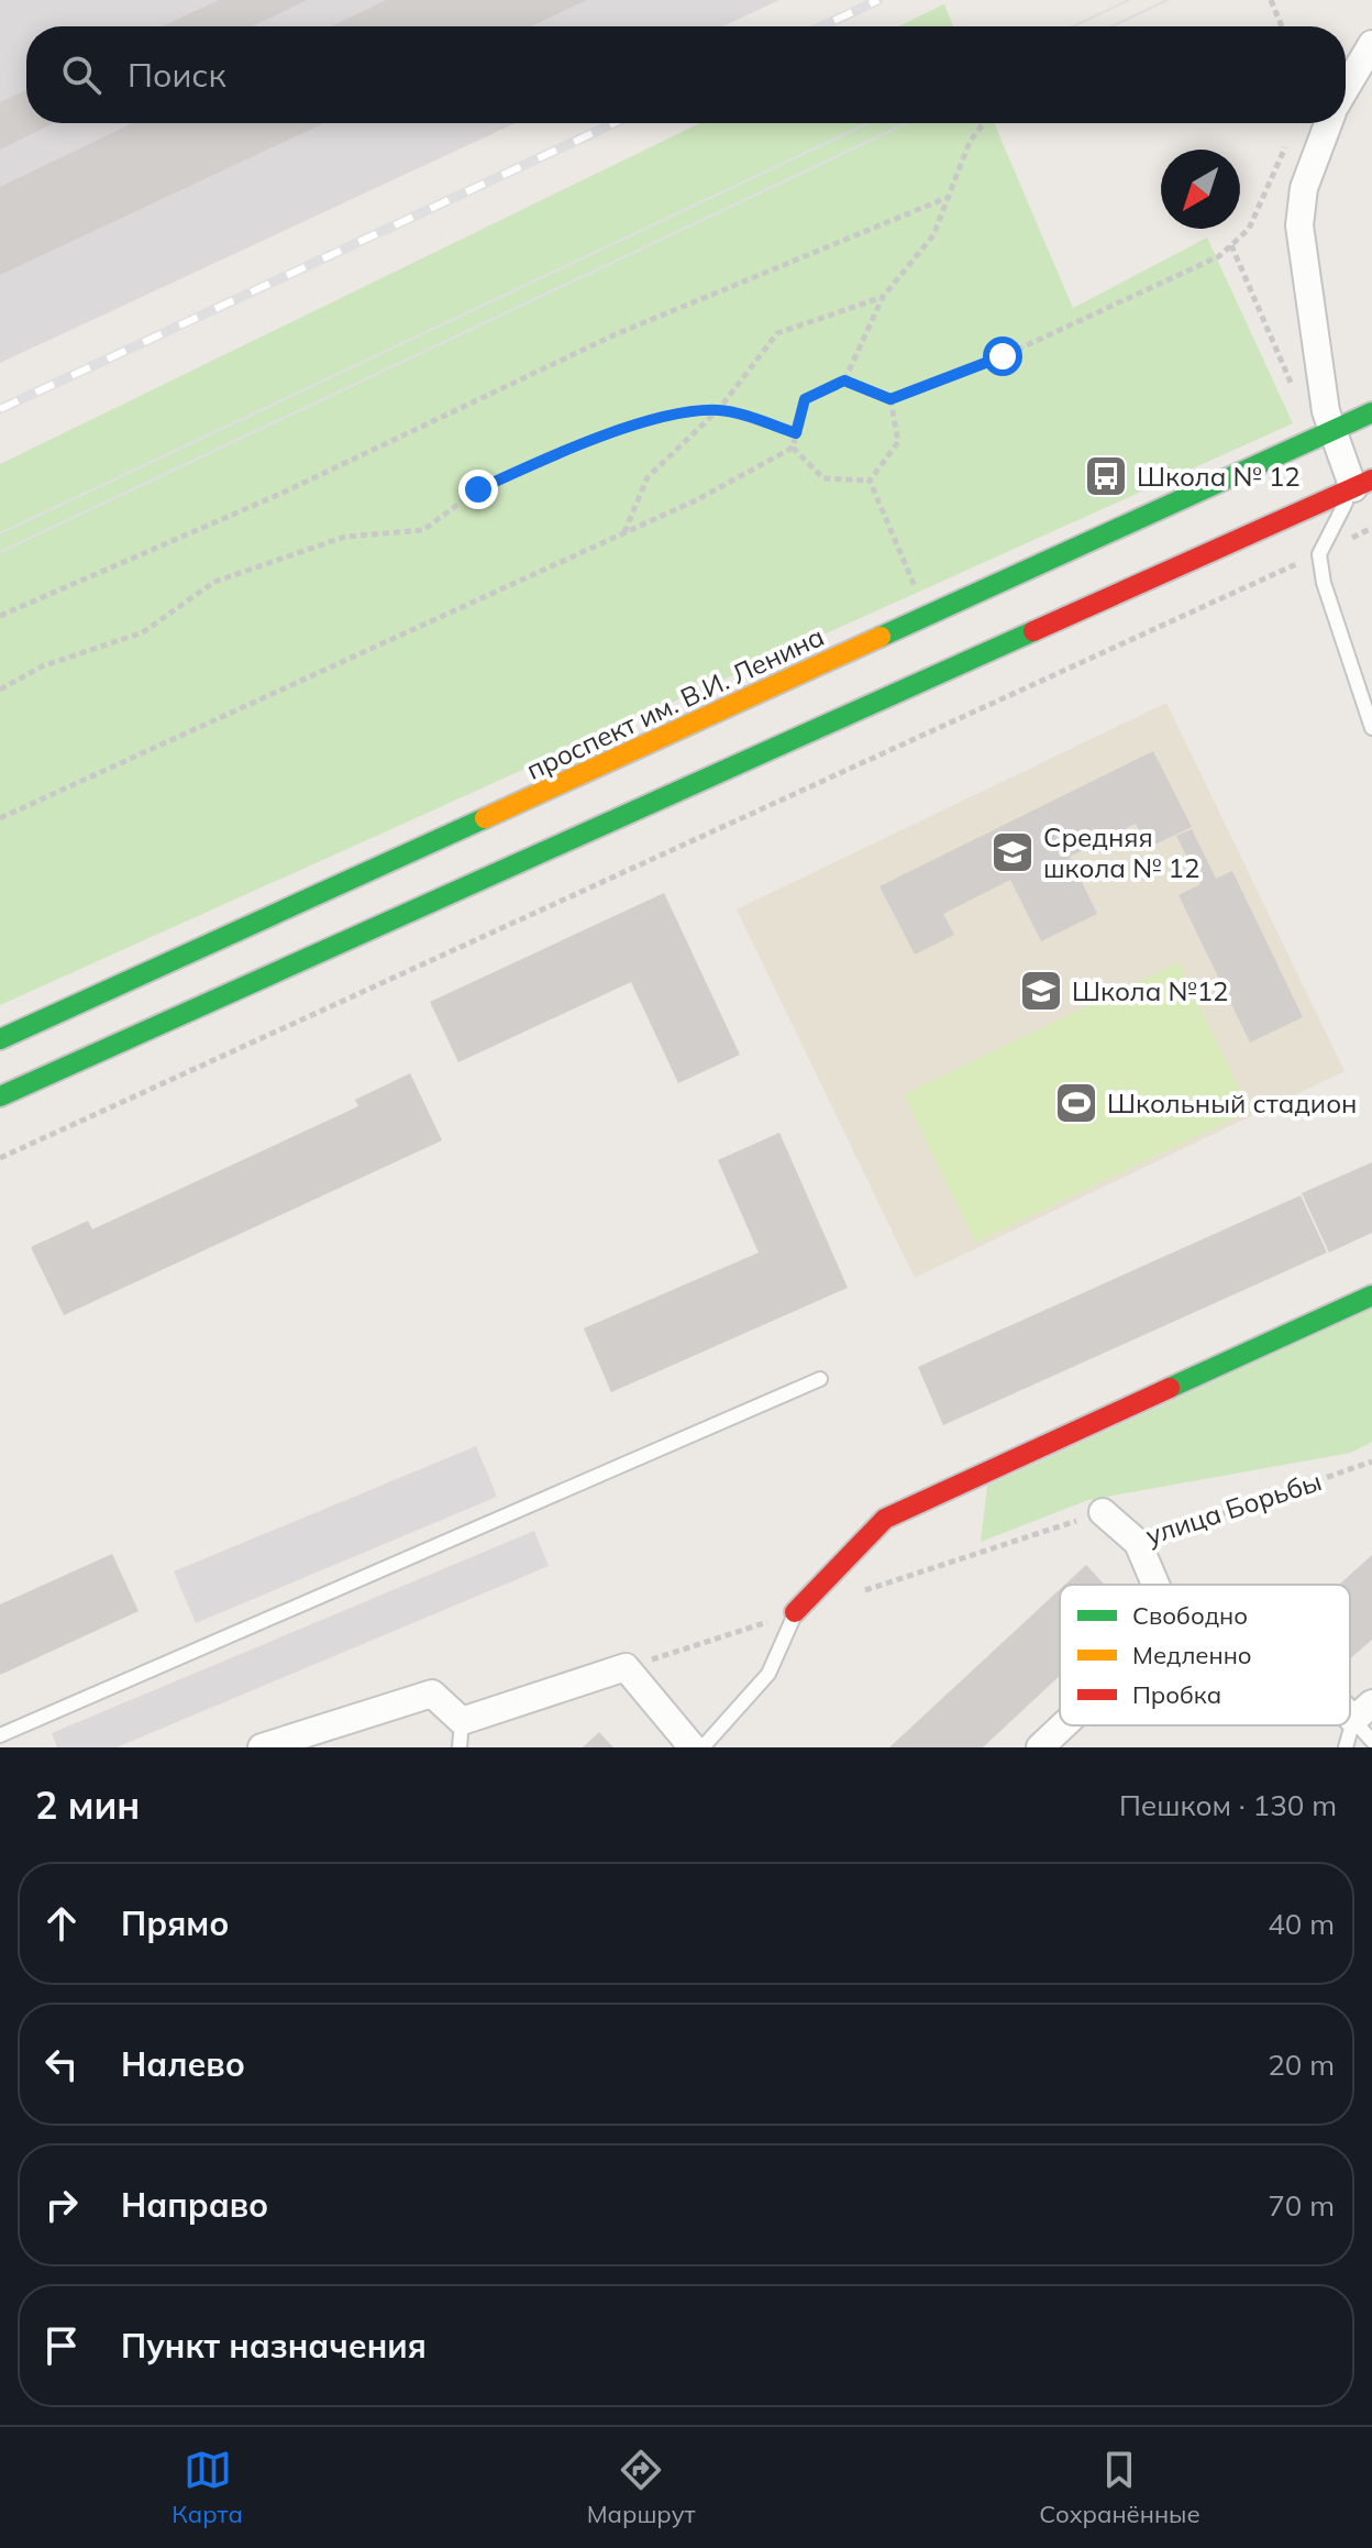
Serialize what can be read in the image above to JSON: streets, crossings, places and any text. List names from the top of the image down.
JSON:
{
  "streets": {
    "main road": ["проспект им. В.И. Ленина"],
    "street": ["улица Борьбы"]
  },
  "places": {
    "bus stop": ["Школа № 12"],
    "school or university": ["Средняя школа № 12", "Школа №12"],
    "sports": ["Школьный стадион"]
  },
  "legend": ["Свободно", "Медленно", "Пробка"],
  "north": "bottom left",
  "page": {
    "search": "Поиск",
    "heading": ["2 мин", "Пешком · 130 m"],
    "list": [
      ["Прямо", "40 m"],
      ["Налево", "20 m"],
      ["Направо", "70 m"],
      "Пункт назначения"
    ],
    "nav": ["Карта", "Маршрут", "Сохранённые"]
  }
}
